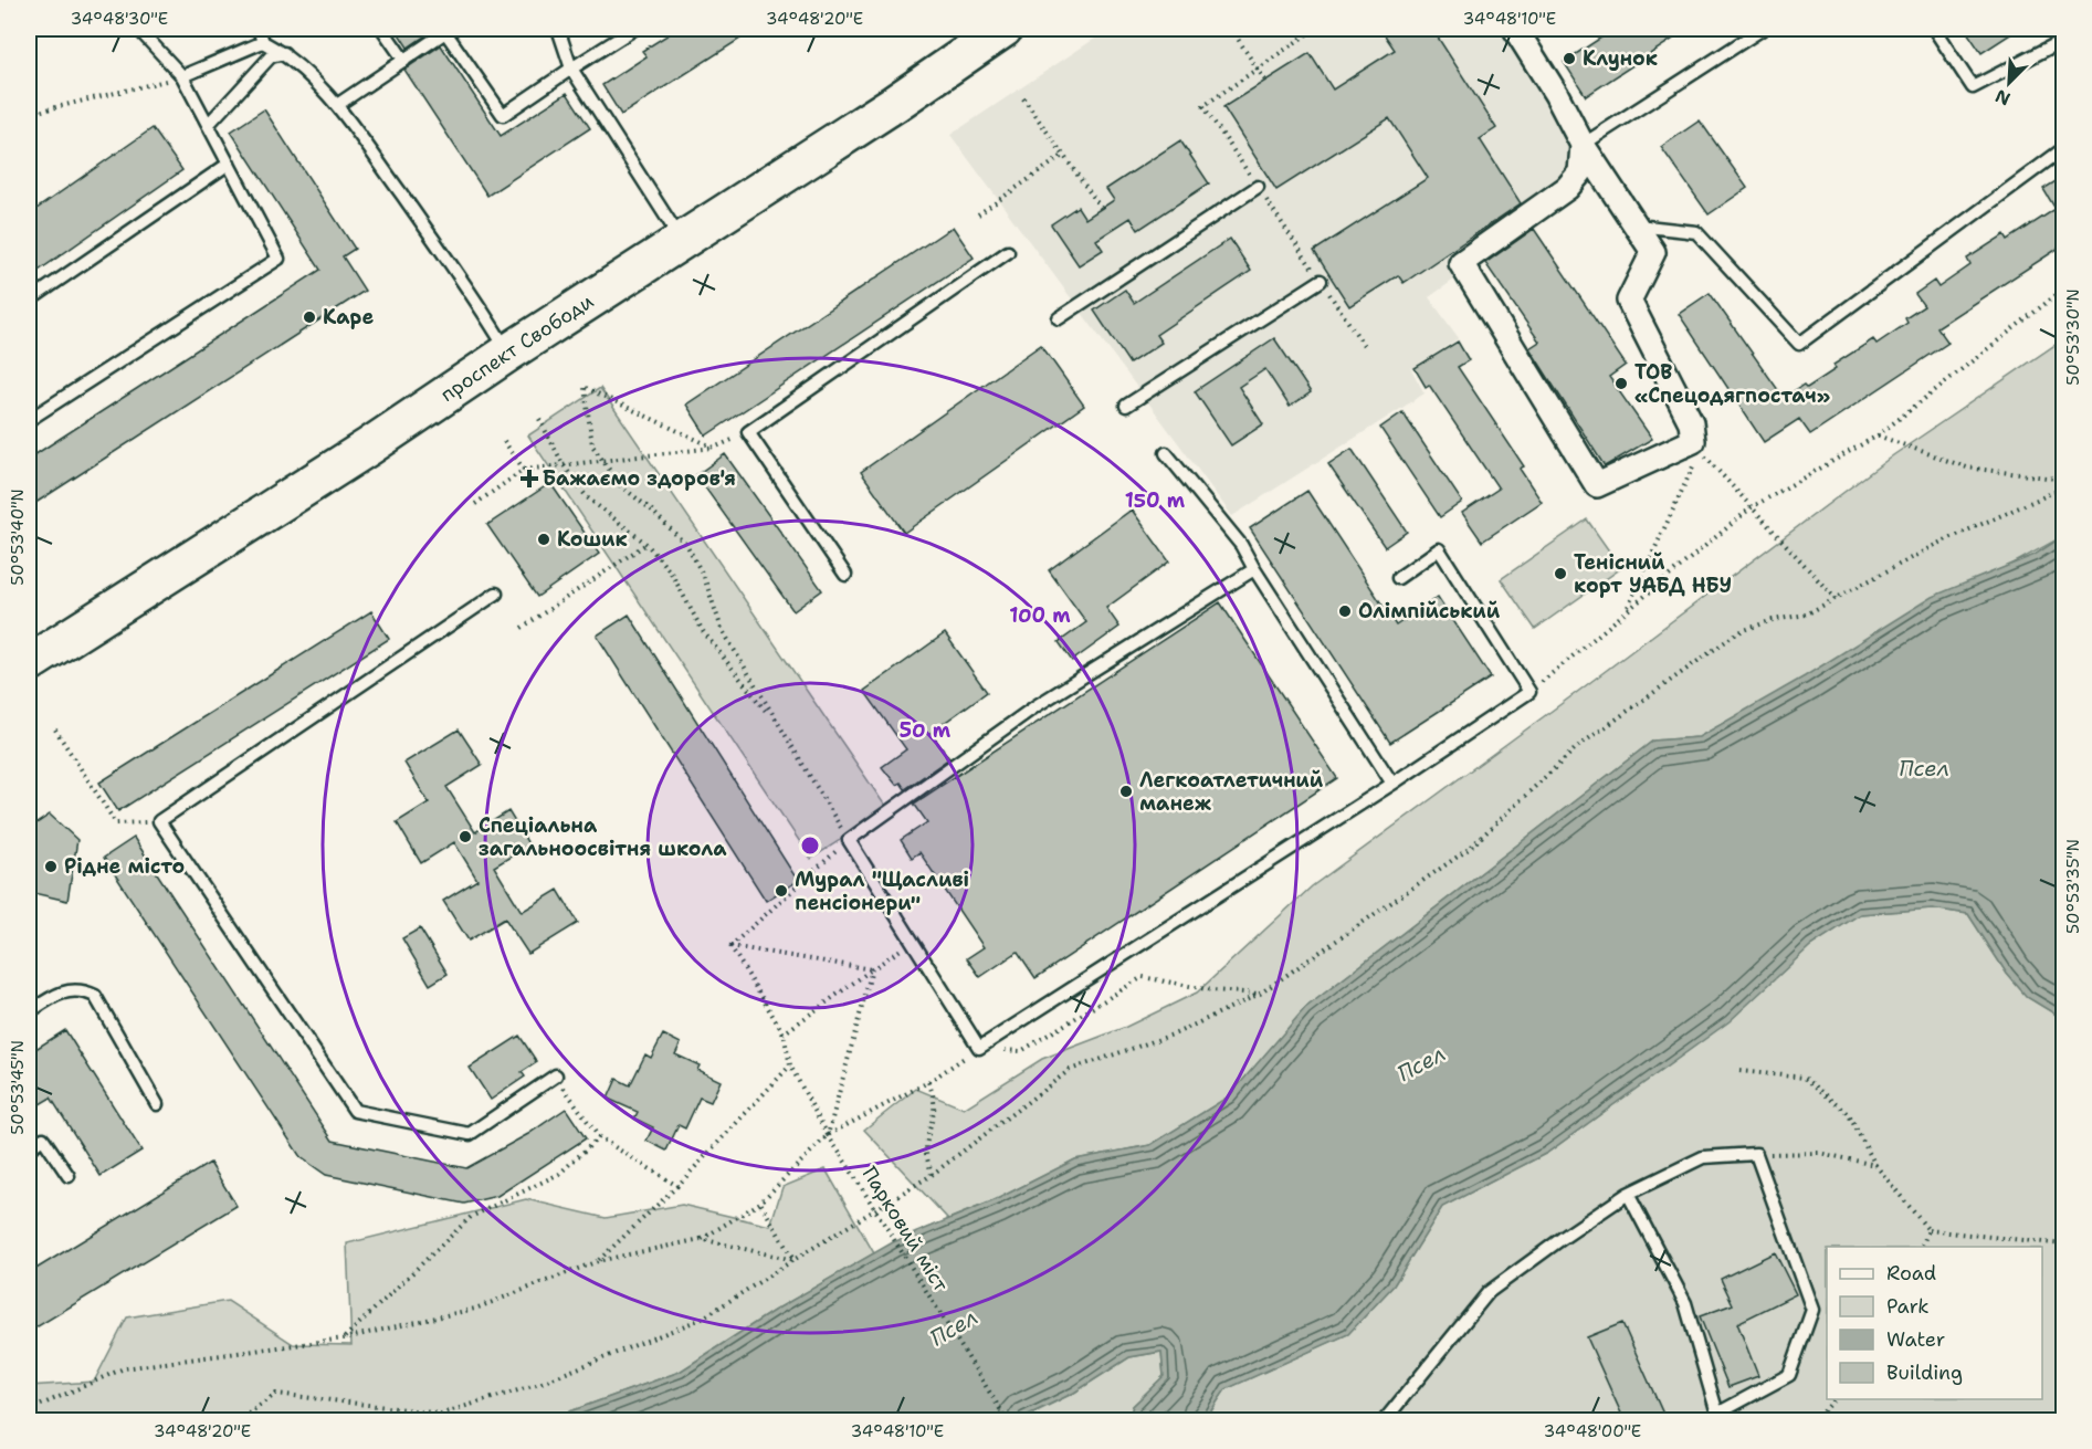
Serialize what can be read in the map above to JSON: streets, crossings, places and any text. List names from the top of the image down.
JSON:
{
  "streets": {
    "main road": ["проспект Свободи"],
    "path": ["Парковий міст"]
  },
  "water": ["Псел"],
  "places": {
    "other": [
      "Клунок",
      "Каре",
      "ТОВ «Спецодягпостач»",
      "Кошик",
      "Тенісний корт УАБД НБУ",
      "Олімпійський",
      "Легкоатлетичний манеж",
      "Спеціальна загальноосвітня школа",
      "Рідне місто",
      "Мурал \"Щасливі пенсіонери\""
    ],
    "health": ["Бажаємо здоров'я"]
  },
  "legend": [
    "Road",
    "Park",
    "Water",
    "Building"
  ],
  "north": "bottom left",
  "coordinates": [
    "34°48'30\"E",
    "34°48'20\"E",
    "34°48'10\"E",
    "50°53'30\"N",
    "50°53'40\"N",
    "50°53'35\"N",
    "50°53'45\"N",
    "34°48'00\"E"
  ],
  "rings": ["150 m", "100 m", "50 m"]
}
